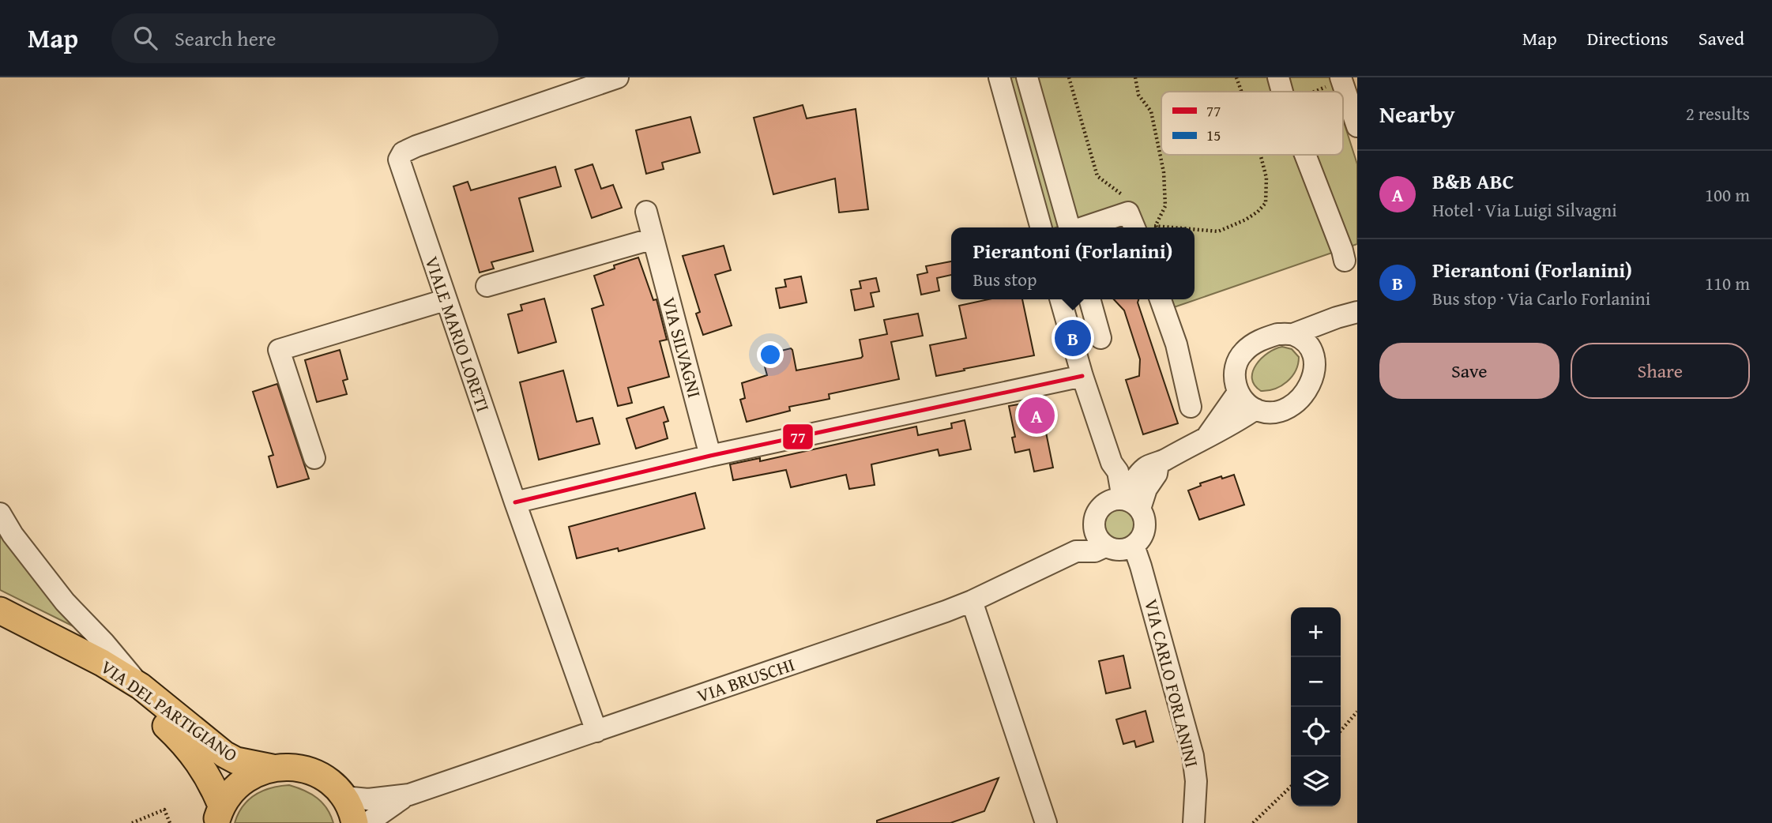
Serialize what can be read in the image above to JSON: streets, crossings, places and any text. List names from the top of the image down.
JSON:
{
  "streets": {
    "main road": ["VIA DEL PARTIGIANO"],
    "street": [
      "VIALE MARIO LORETI",
      "VIA SILVAGNI",
      "VIA BRUSCHI",
      "VIA CARLO FORLANINI"
    ]
  },
  "crossings": [
    ["VIALE MARIO LORETI", "VIA BRUSCHI"],
    ["VIA BRUSCHI", "VIA CARLO FORLANINI"]
  ],
  "lines": ["transit line 77"],
  "legend": ["77", "15"],
  "page": {
    "header": "Map",
    "search": "Search here",
    "nav": ["Map", "Directions", "Saved"],
    "heading": ["Nearby", "2 results"],
    "list": [
      {
        "mark": "A",
        "name": "B&B ABC",
        "note": "Hotel · Via Luigi Silvagni",
        "value": "100 m"
      },
      {
        "mark": "B",
        "name": "Pierantoni (Forlanini)",
        "note": "Bus stop · Via Carlo Forlanini",
        "value": "110 m"
      }
    ],
    "popup": ["Pierantoni (Forlanini)", "Bus stop"],
    "pins": ["B", "A"],
    "buttons": ["Save", "Share"],
    "map_buttons": ["+", "−"]
  }
}
